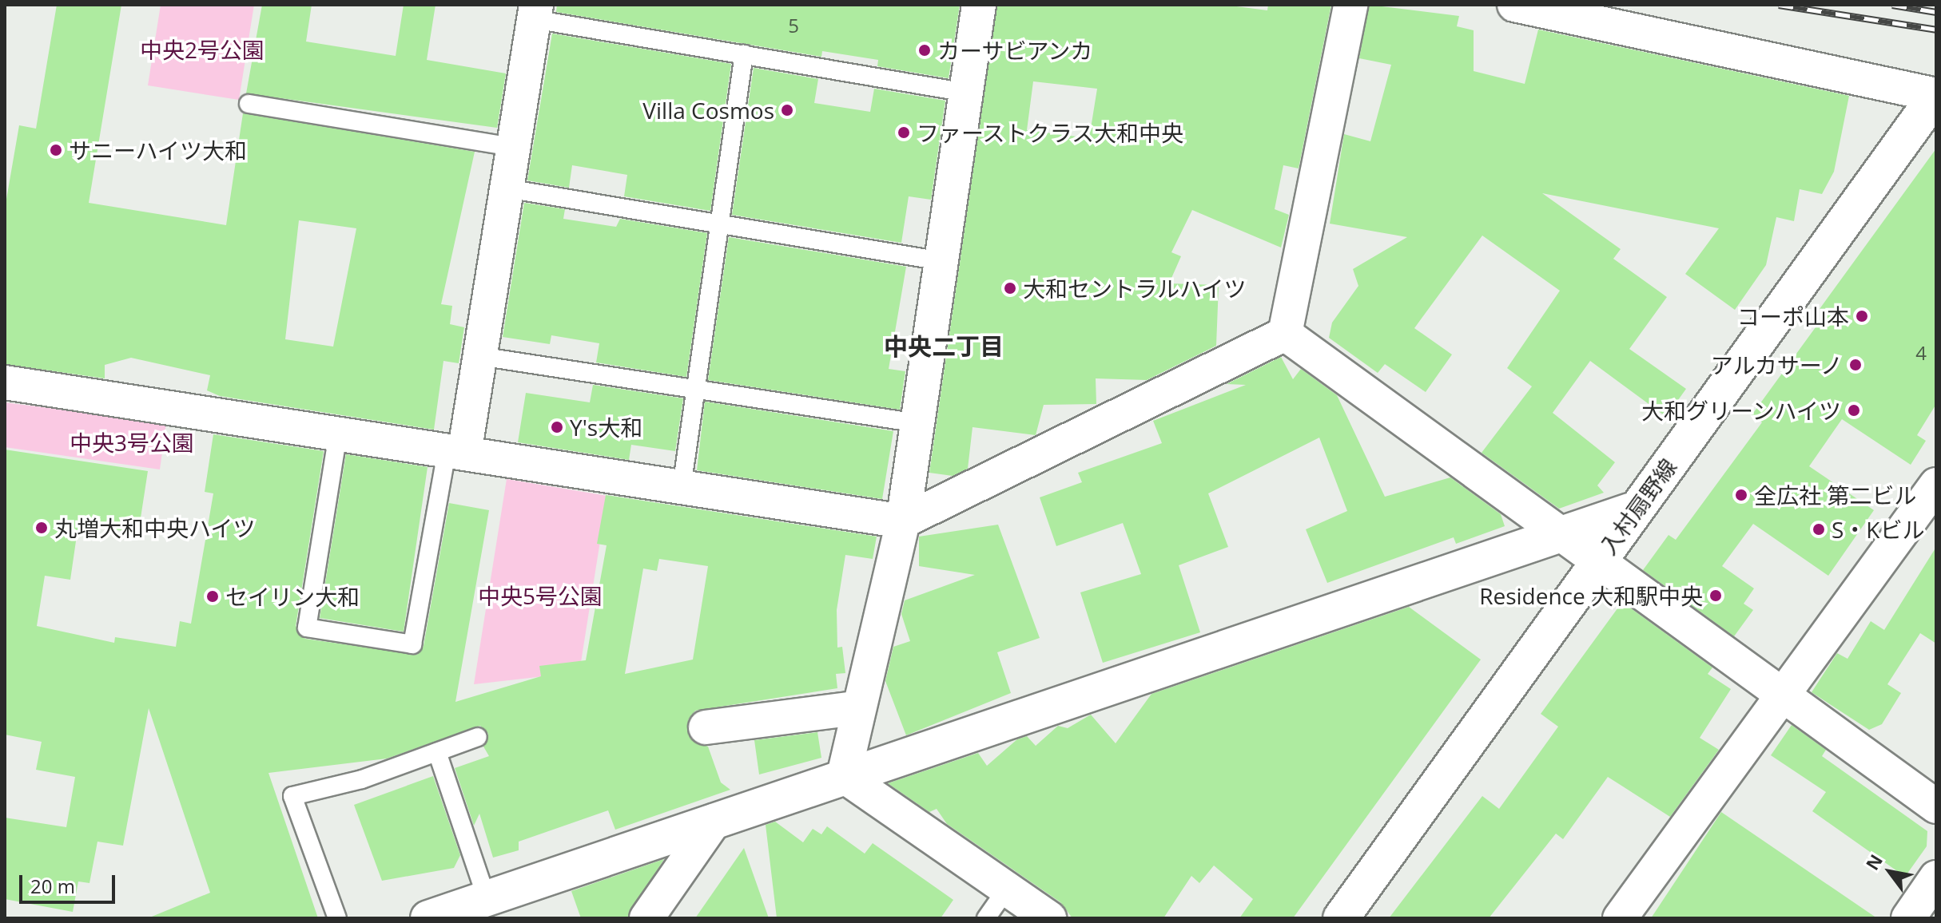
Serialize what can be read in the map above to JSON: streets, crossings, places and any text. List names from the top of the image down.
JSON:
{
  "streets": {
    "street": ["入村扇野線"]
  },
  "districts": ["中央二丁目"],
  "parks": ["中央2号公園", "中央3号公園", "中央5号公園"],
  "places": [
    "カーサビアンカ",
    "Villa Cosmos",
    "ファーストクラス大和中央",
    "サニーハイツ大和",
    "大和セントラルハイツ",
    "コーポ山本",
    "アルカサーノ",
    "大和グリーンハイツ",
    "Y's大和",
    "全広社 第二ビル",
    "丸増大和中央ハイツ",
    "S・Kビル",
    "Residence 大和駅中央",
    "セイリン大和"
  ],
  "house_numbers": ["5", "4"],
  "scale_bar": "20 m",
  "north": "top left"
}
